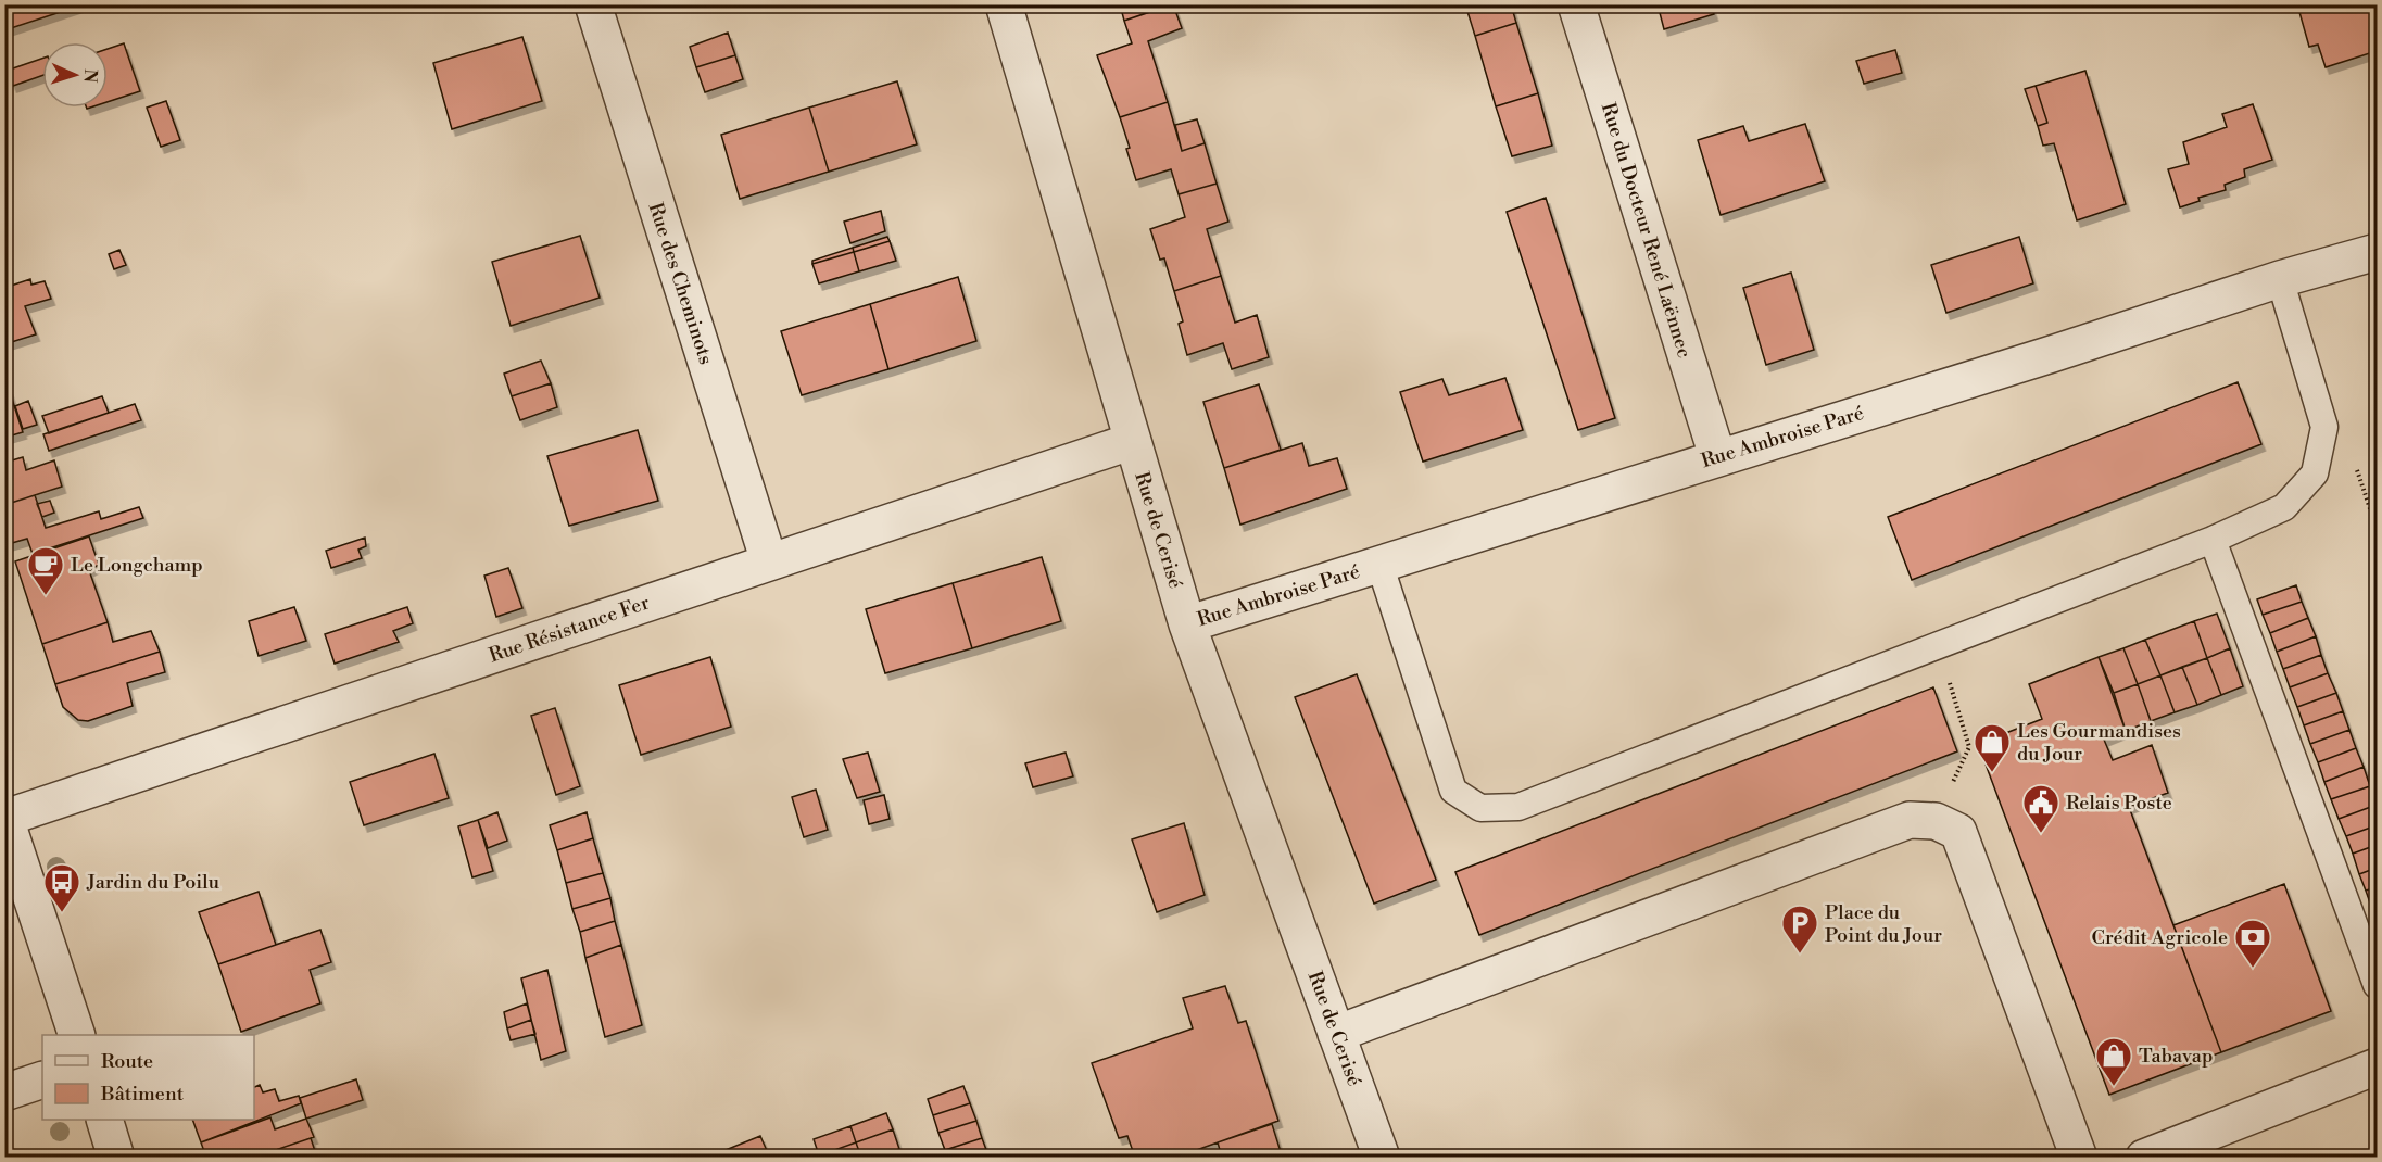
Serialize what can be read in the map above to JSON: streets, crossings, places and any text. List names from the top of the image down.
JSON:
{
  "streets": {
    "street": [
      "Rue du Docteur René Laënnec",
      "Rue des Cheminots",
      "Rue Ambroise Paré",
      "Rue de Cerisé",
      "Rue Résistance Fer"
    ]
  },
  "crossings": [
    ["Rue du Docteur René Laënnec", "Rue Ambroise Paré"],
    ["Rue des Cheminots", "Rue Résistance Fer"],
    ["Rue Ambroise Paré", "Rue de Cerisé"],
    ["Rue de Cerisé", "Rue Résistance Fer"]
  ],
  "places": {
    "cafe": ["Le Longchamp"],
    "shop": ["Les Gourmandises du Jour", "Tabavap"],
    "public building": ["Relais Poste"],
    "bus stop": ["Jardin du Poilu"],
    "parking": ["Place du Point du Jour"],
    "bank": ["Crédit Agricole"]
  },
  "legend": ["Route", "Bâtiment"],
  "north": "right"
}
